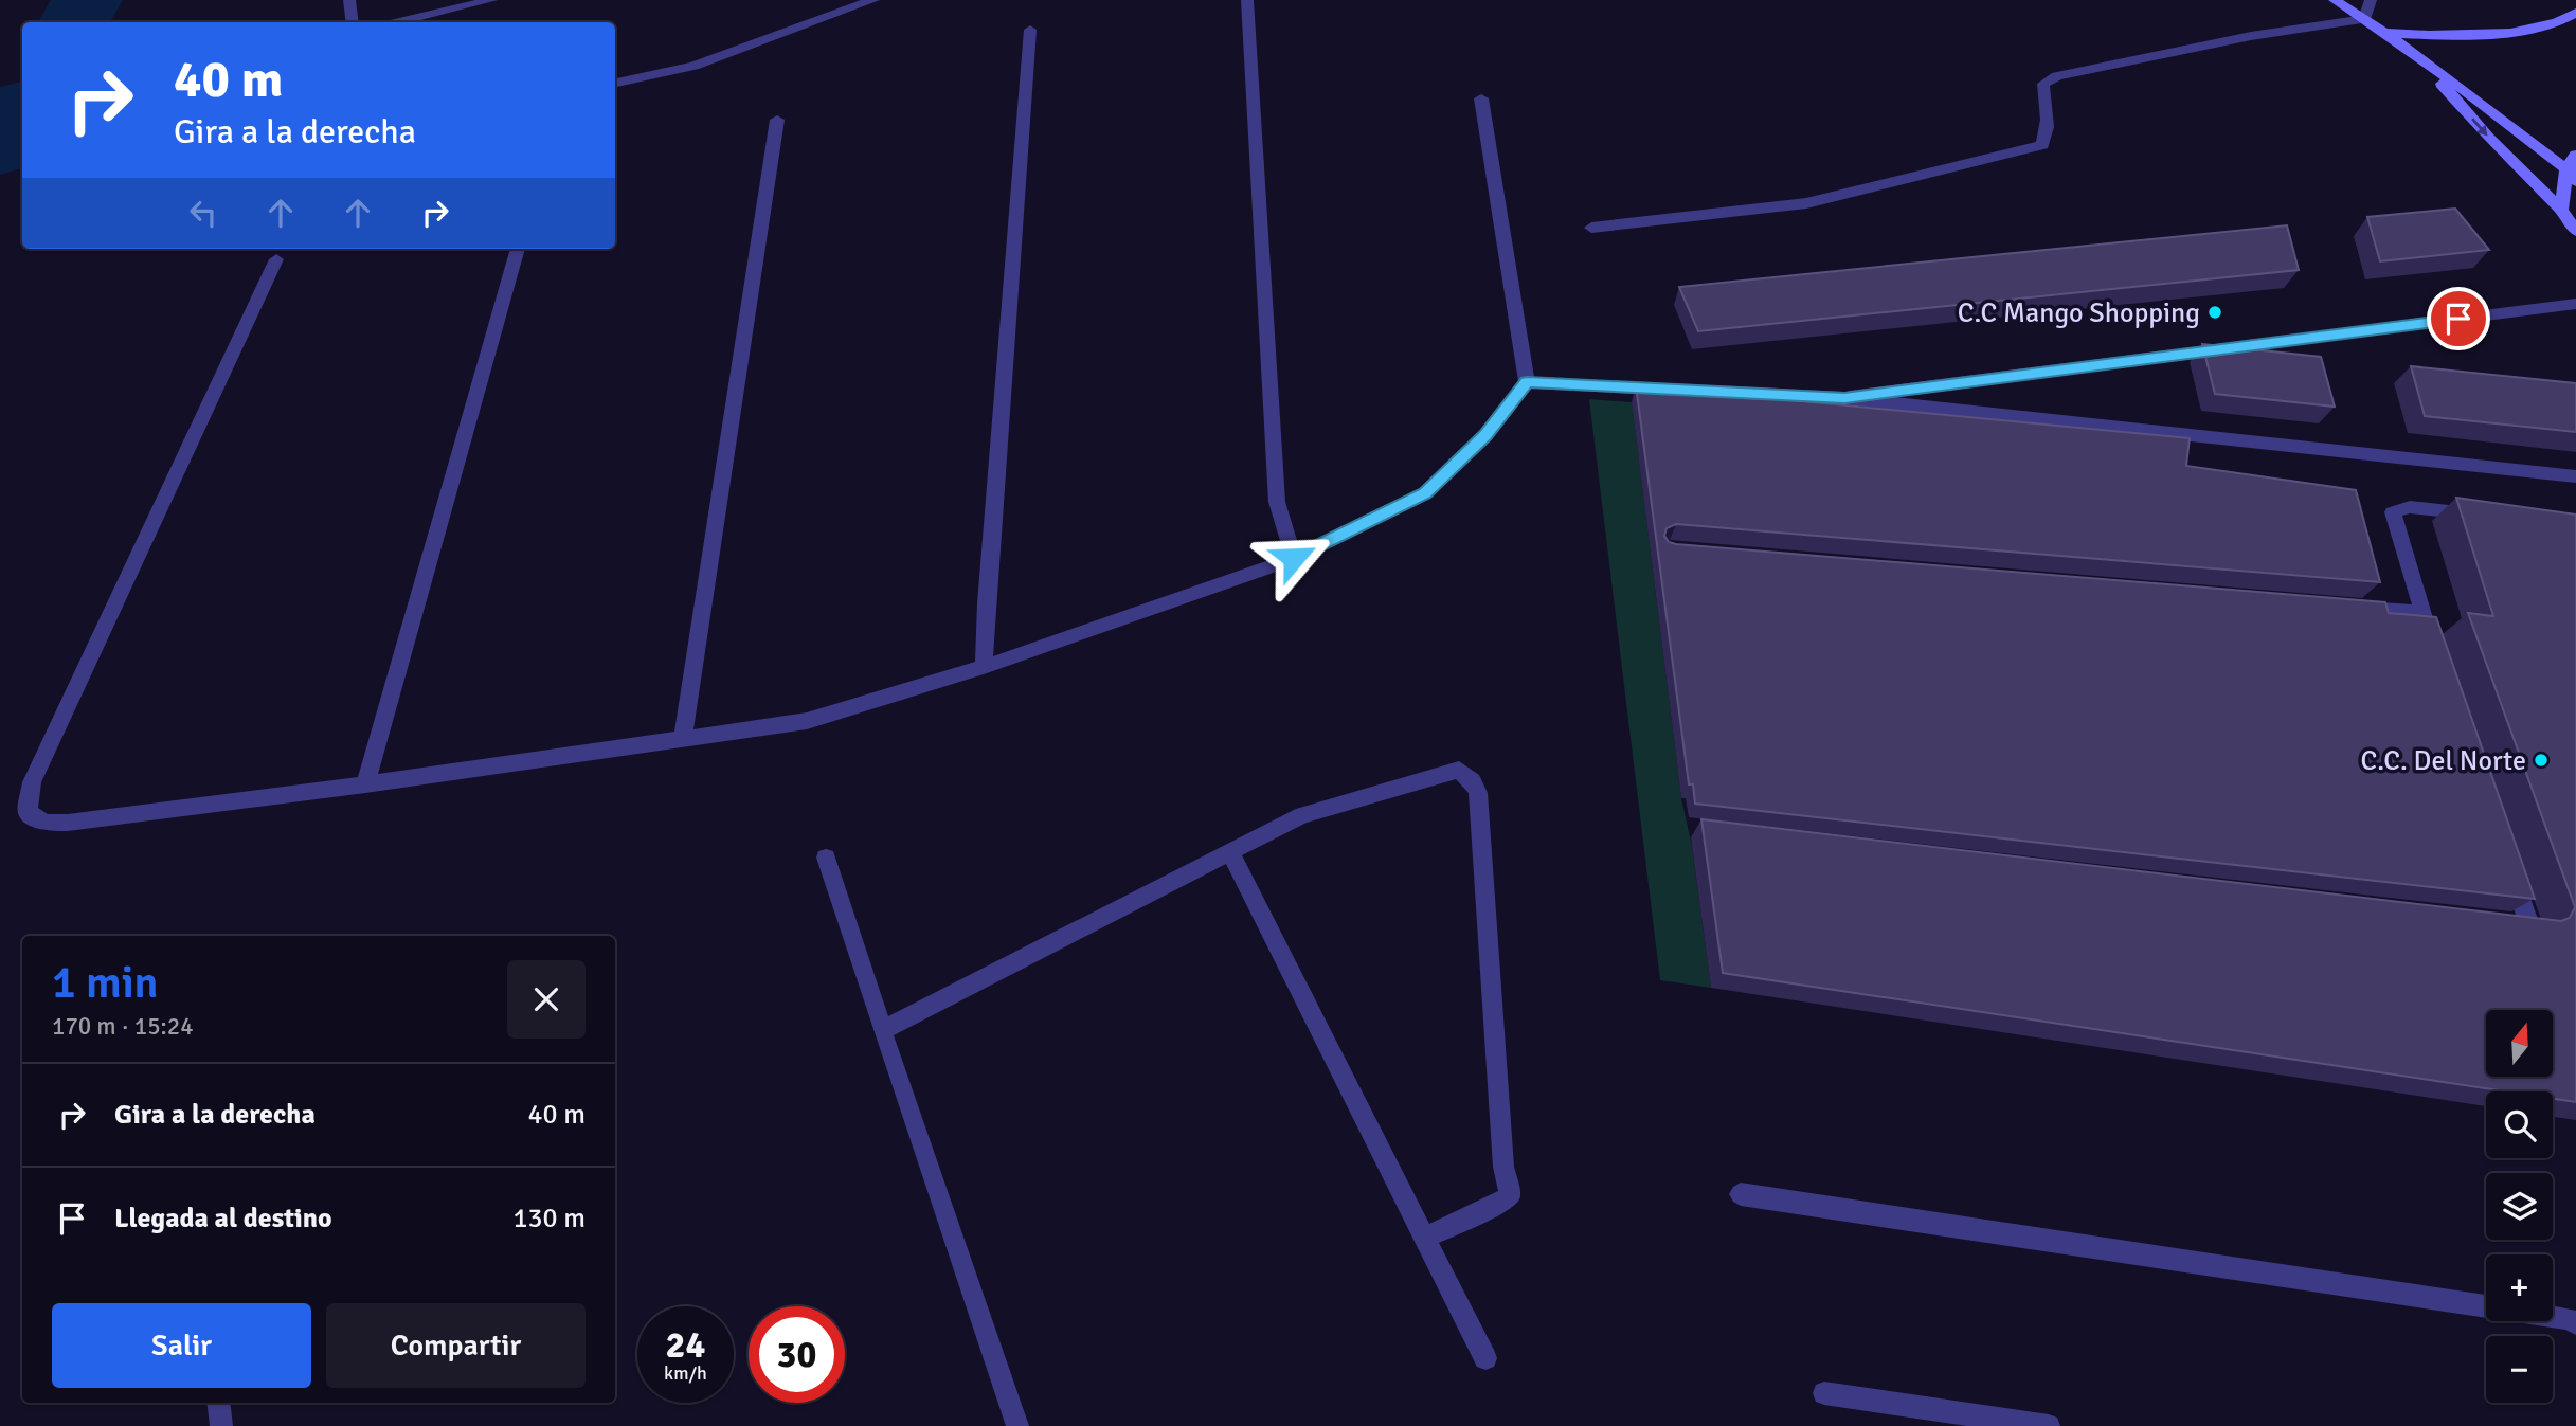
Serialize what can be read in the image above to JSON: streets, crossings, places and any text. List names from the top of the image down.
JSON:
{
  "places": ["C.C Mango Shopping", "C.C. Del Norte"],
  "north": "top",
  "page": {
    "turn": ["40 m", "Gira a la derecha"],
    "heading": ["1 min", "170 m · 15:24"],
    "map_buttons": ["+", "−"],
    "list": [
      {
        "name": "Gira a la derecha",
        "value": "40 m"
      },
      {
        "name": "Llegada al destino",
        "value": "130 m"
      }
    ],
    "buttons": ["Salir", "Compartir"],
    "speed": "24 km/h",
    "limit": "30"
  }
}
